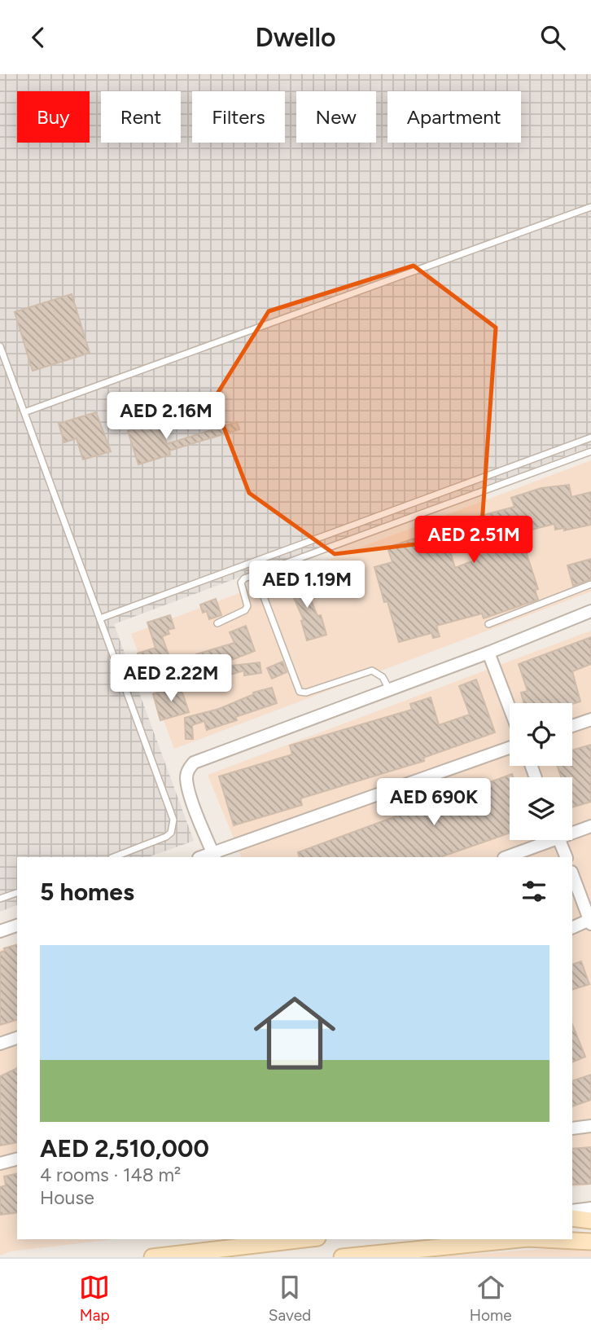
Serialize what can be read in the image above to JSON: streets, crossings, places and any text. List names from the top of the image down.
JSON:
{
  "page": {
    "header": "Dwello",
    "chip": [
      "Buy",
      "Rent",
      "Filters",
      "New",
      "Apartment"
    ],
    "price": [
      "AED 2.16M",
      "AED 2.51M",
      "AED 1.19M",
      "AED 2.22M",
      "AED 690K"
    ],
    "heading": "5 homes",
    "list": [
      {
        "name": "AED 2,510,000",
        "note": "4 rooms · 148 m² · House"
      }
    ],
    "tabs": ["Map", "Saved", "Home"]
  }
}
